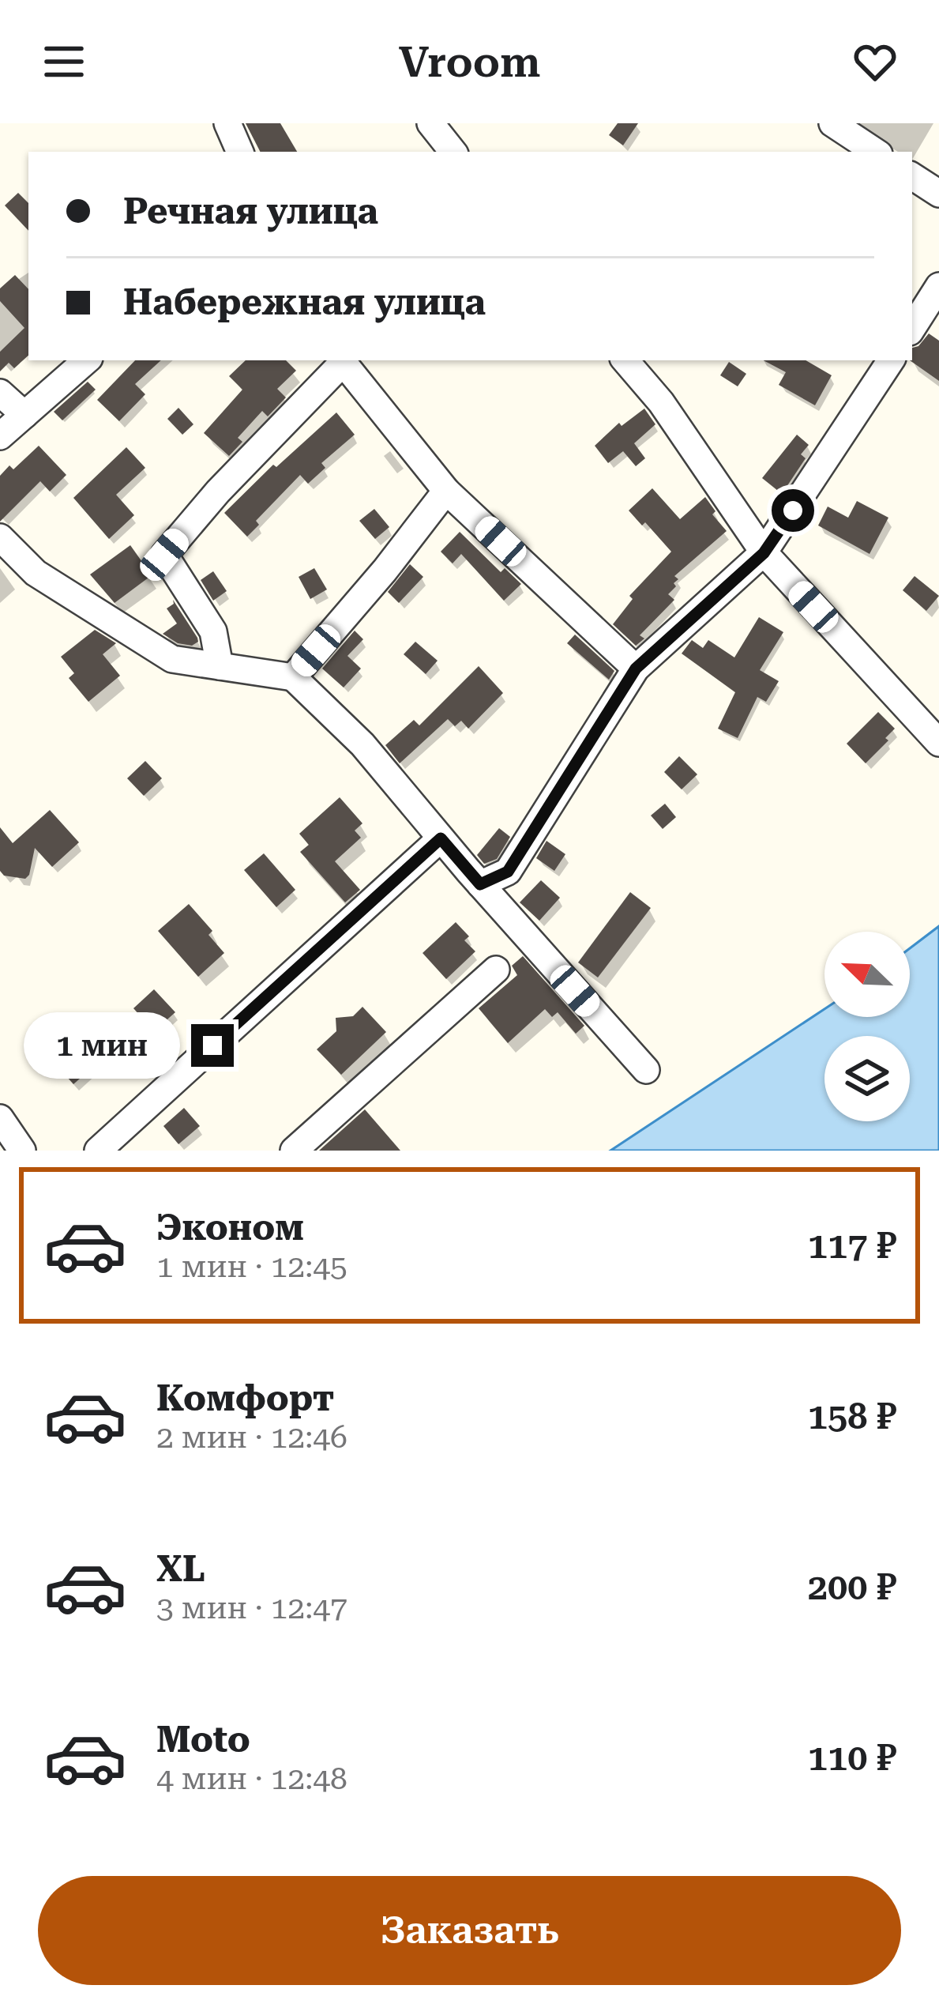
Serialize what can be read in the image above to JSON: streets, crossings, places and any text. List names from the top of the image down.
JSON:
{
  "north": "top left",
  "page": {
    "header": "Vroom",
    "banner": ["Речная улица", "Набережная улица"],
    "bubble": "1 мин",
    "list": [
      {
        "name": "Эконом",
        "note": "1 мин · 12:45",
        "value": "117 ₽"
      },
      {
        "name": "Комфорт",
        "note": "2 мин · 12:46",
        "value": "158 ₽"
      },
      {
        "name": "XL",
        "note": "3 мин · 12:47",
        "value": "200 ₽"
      },
      {
        "name": "Moto",
        "note": "4 мин · 12:48",
        "value": "110 ₽"
      }
    ],
    "buttons": "Заказать"
  }
}
